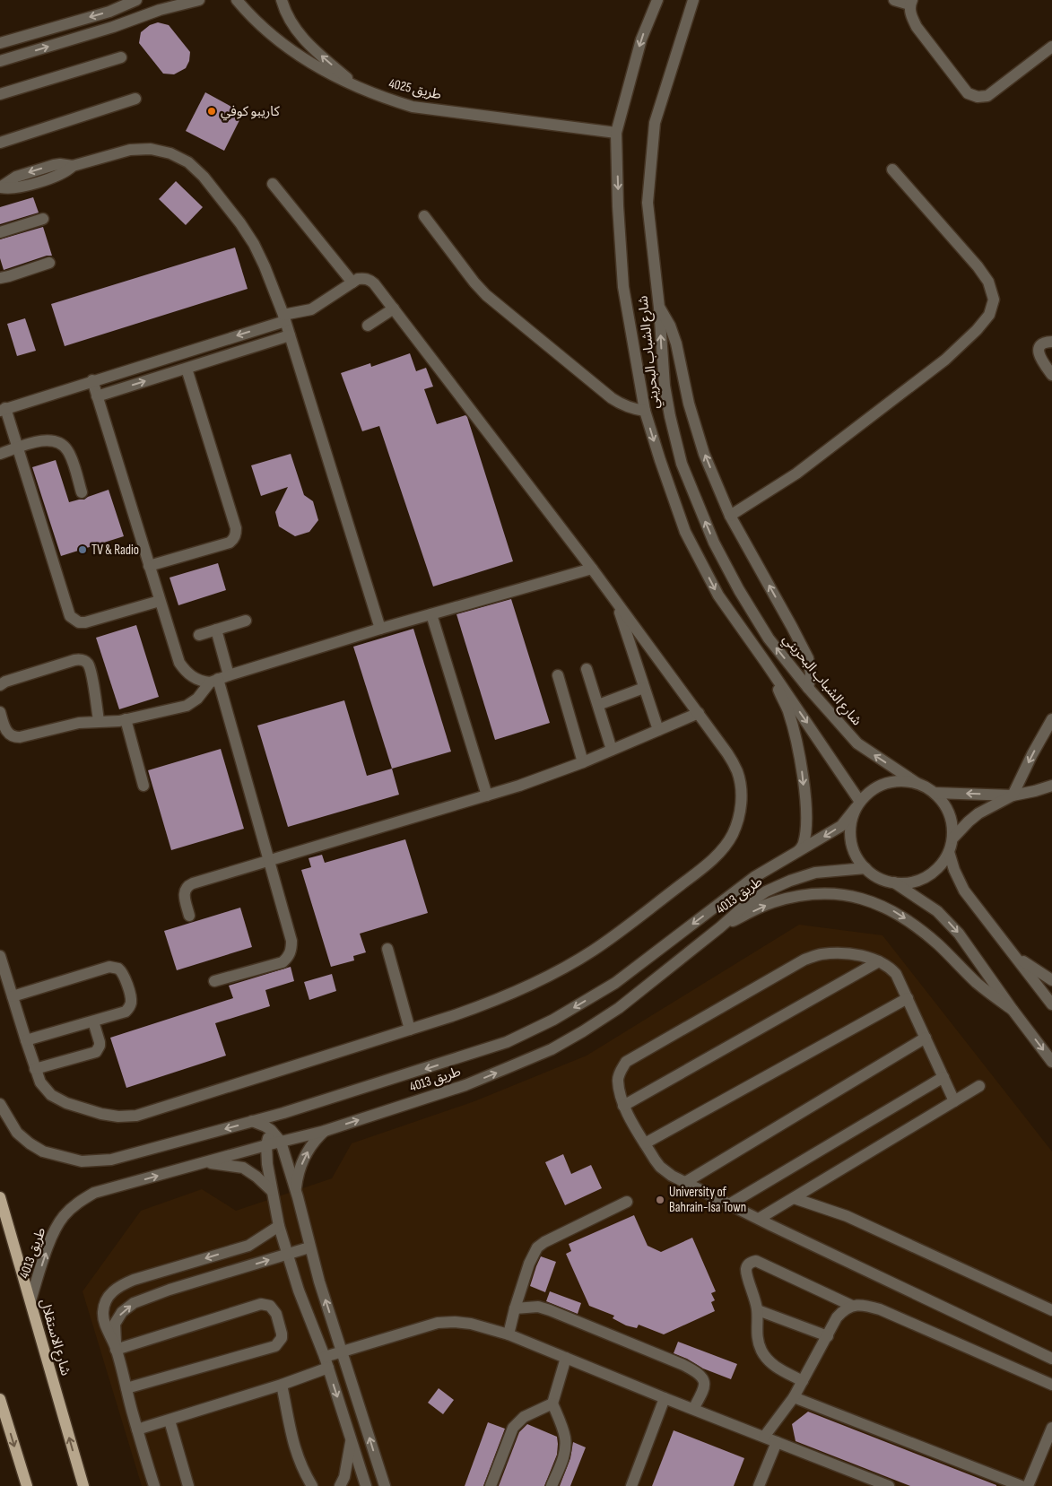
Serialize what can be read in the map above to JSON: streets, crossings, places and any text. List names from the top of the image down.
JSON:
{
  "streets": {
    "main road": ["شارع الاستقلال"],
    "street": ["طريق 4025", "شارع الشباب البحريني", "طريق 4013"]
  },
  "crossings": [
    ["طريق 4025", "شارع الشباب البحريني"],
    ["شارع الشباب البحريني", "طريق 4013"],
    ["طريق 4013", "شارع الاستقلال"]
  ],
  "places": ["كاريبو كوفي", "TV & Radio", "University of Bahrain-Isa Town"]
}
